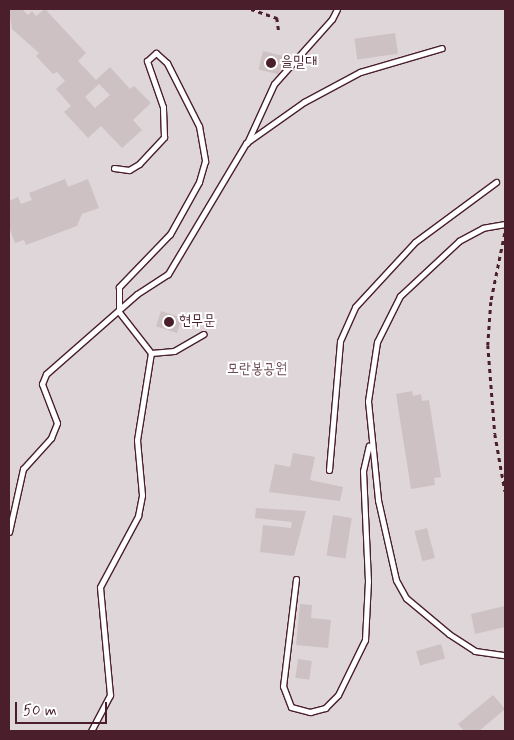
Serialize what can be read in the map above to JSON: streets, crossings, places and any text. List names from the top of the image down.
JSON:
{
  "parks": ["모란봉공원"],
  "places": ["을밀대", "현무문"],
  "scale_bar": "50 m"
}
